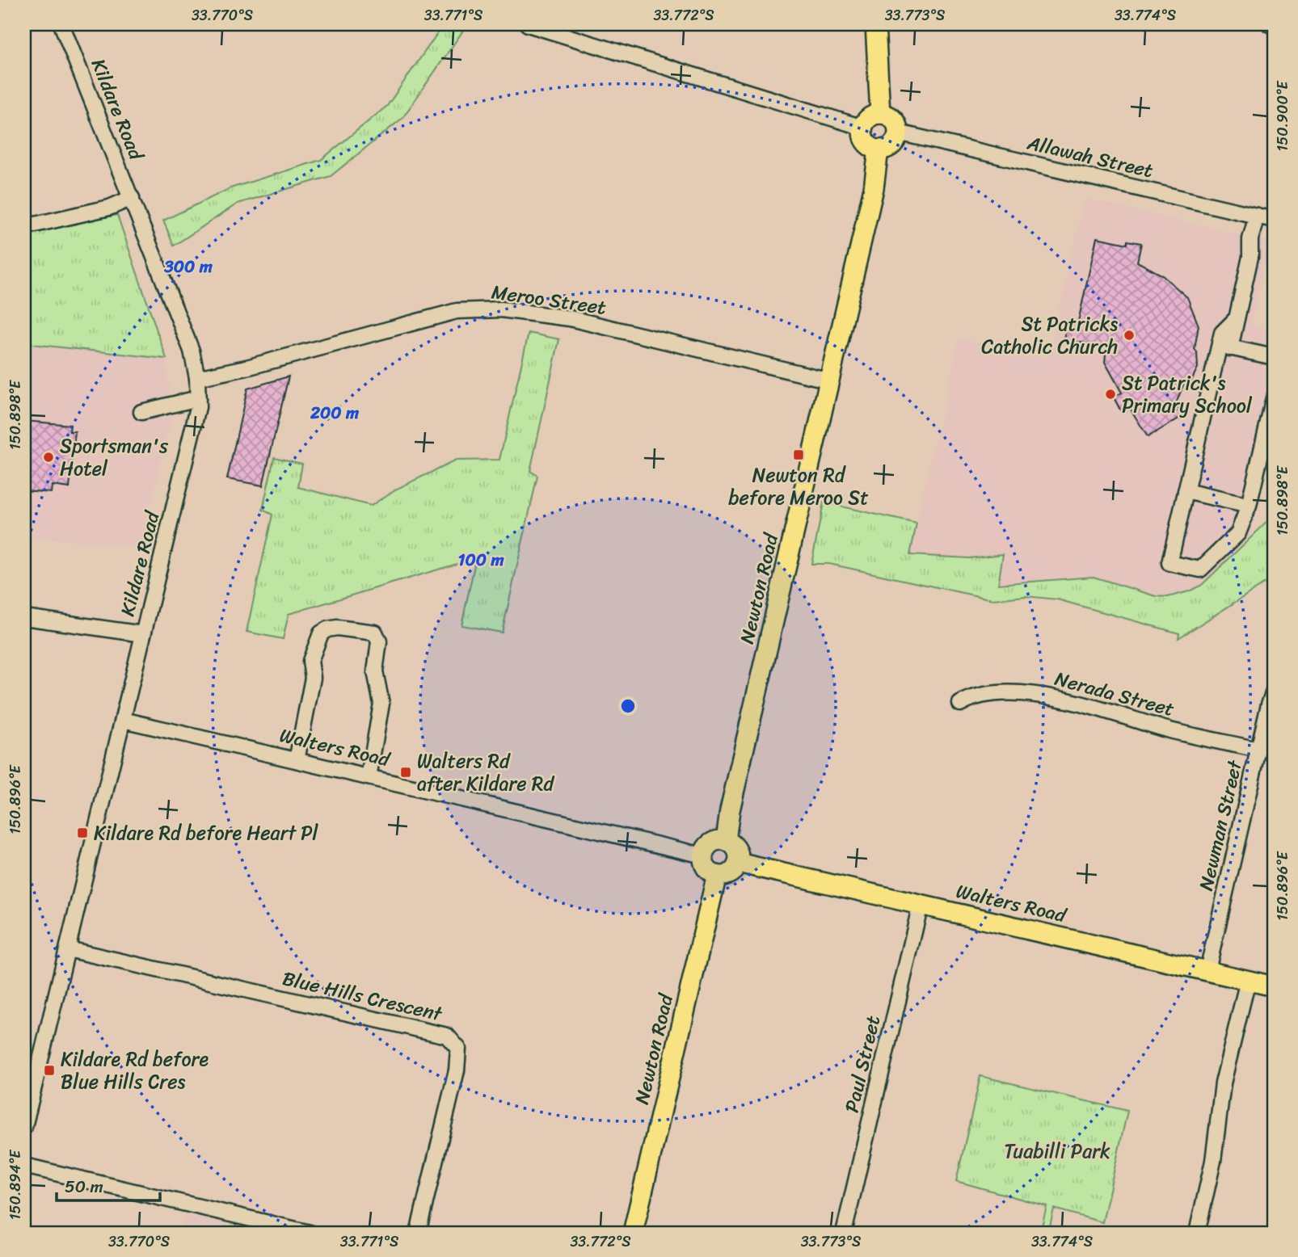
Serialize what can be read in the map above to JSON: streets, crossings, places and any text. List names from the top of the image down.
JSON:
{
  "streets": {
    "main road": ["Newton Road", "Walters Road"],
    "street": [
      "Kildare Road",
      "Allawah Street",
      "Meroo Street",
      "Nerada Street",
      "Newman Street",
      "Blue Hills Crescent",
      "Paul Street"
    ]
  },
  "crossings": [
    ["Kildare Road", "Meroo Street"],
    ["Kildare Road", "Walters Road"],
    ["Kildare Road", "Blue Hills Crescent"],
    ["Allawah Street", "Newton Road"],
    ["Meroo Street", "Newton Road"],
    ["Newton Road", "Walters Road"],
    ["Nerada Street", "Newman Street"],
    ["Walters Road", "Newman Street"],
    ["Walters Road", "Paul Street"]
  ],
  "parks": ["Tuabilli Park"],
  "places": {
    "other": ["St Patricks Catholic Church", "St Patrick's Primary School", "Sportsman's Hotel"],
    "transit": [
      "Newton Rd before Meroo St",
      "Walters Rd after Kildare Rd",
      "Kildare Rd before Heart Pl",
      "Kildare Rd before Blue Hills Cres"
    ]
  },
  "scale_bar": "50 m",
  "coordinates": [
    "33.770°S",
    "33.771°S",
    "33.772°S",
    "33.773°S",
    "33.774°S",
    "150.900°E",
    "150.898°E",
    "150.896°E",
    "150.894°E"
  ],
  "rings": ["300 m", "200 m", "100 m"]
}
